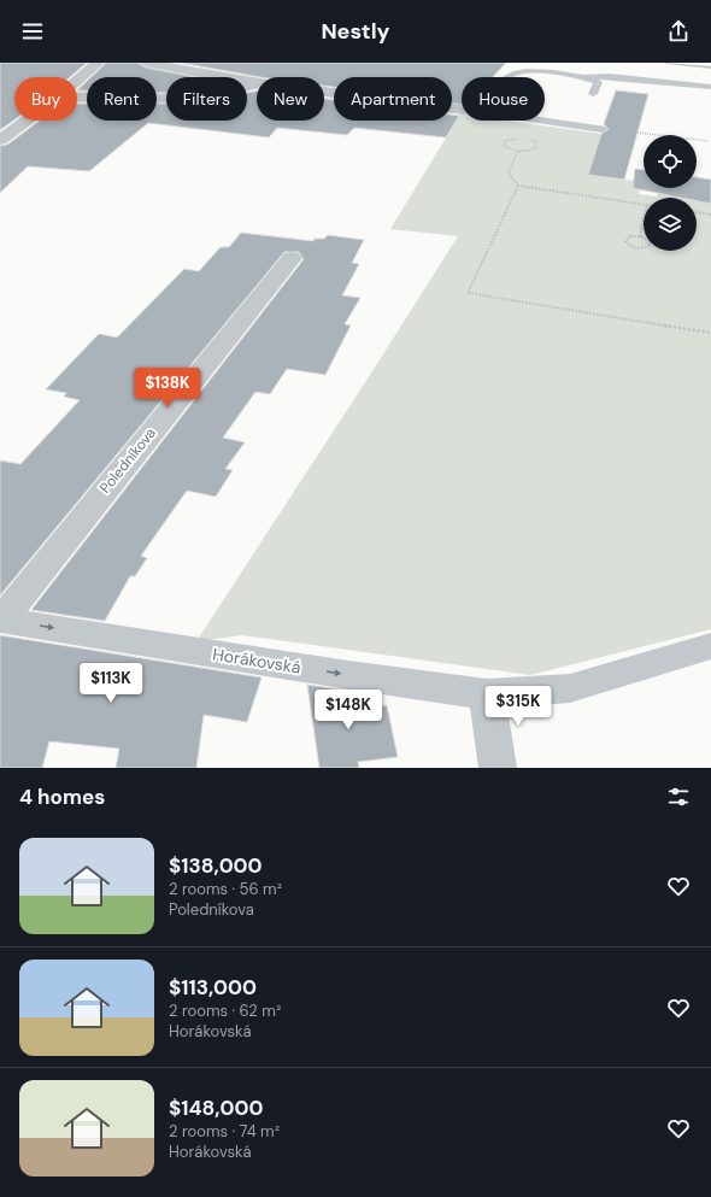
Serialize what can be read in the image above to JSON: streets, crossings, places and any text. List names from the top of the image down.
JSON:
{
  "streets": {
    "street": ["Poledníkova", "Horákovská"]
  },
  "crossings": [
    ["Poledníkova", "Horákovská"]
  ],
  "one_way": ["Horákovská"],
  "page": {
    "header": "Nestly",
    "chip": [
      "Buy",
      "Rent",
      "Filters",
      "New",
      "Apartment",
      "House"
    ],
    "price": [
      "$138K",
      "$113K",
      "$315K",
      "$148K"
    ],
    "heading": "4 homes",
    "list": [
      {
        "name": "$138,000",
        "note": "2 rooms · 56 m² · Poledníkova"
      },
      {
        "name": "$113,000",
        "note": "2 rooms · 62 m² · Horákovská"
      },
      {
        "name": "$148,000",
        "note": "2 rooms · 74 m² · Horákovská"
      }
    ]
  }
}
